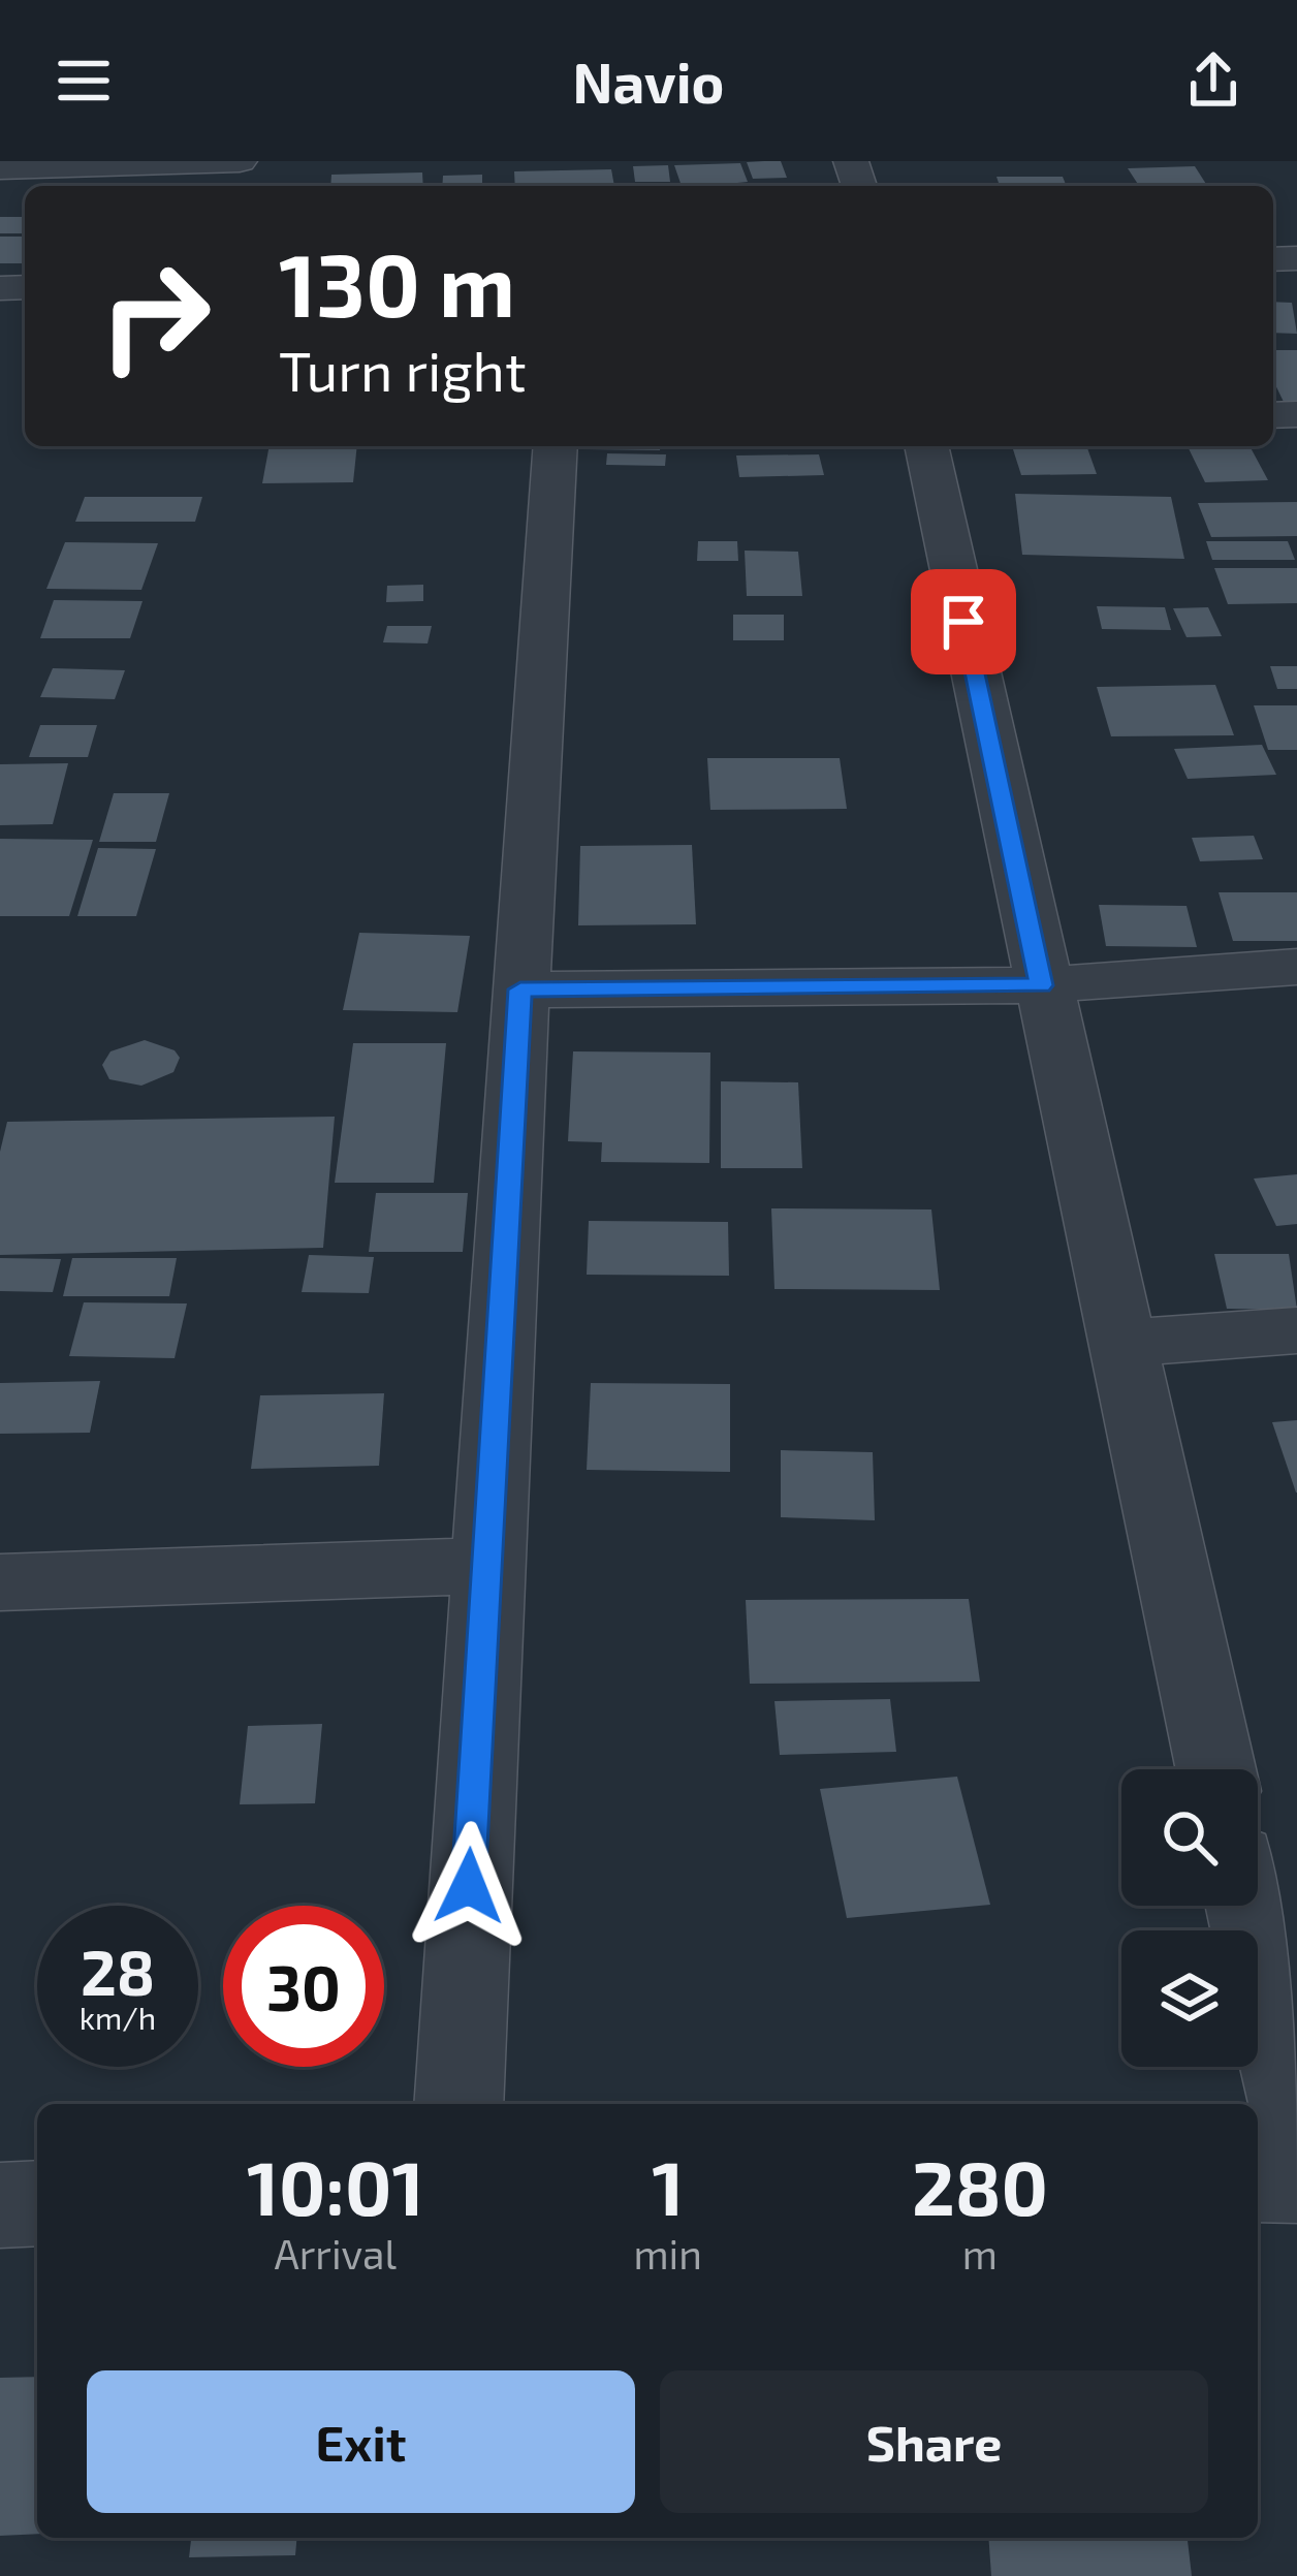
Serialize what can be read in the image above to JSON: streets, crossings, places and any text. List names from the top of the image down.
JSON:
{
  "page": {
    "header": "Navio",
    "turn": ["130 m", "Turn right"],
    "speed": "28 km/h",
    "limit": "30",
    "eta": [
      "10:01",
      "Arrival",
      "1",
      "min",
      "280",
      "m"
    ],
    "buttons": ["Exit", "Share"]
  }
}
